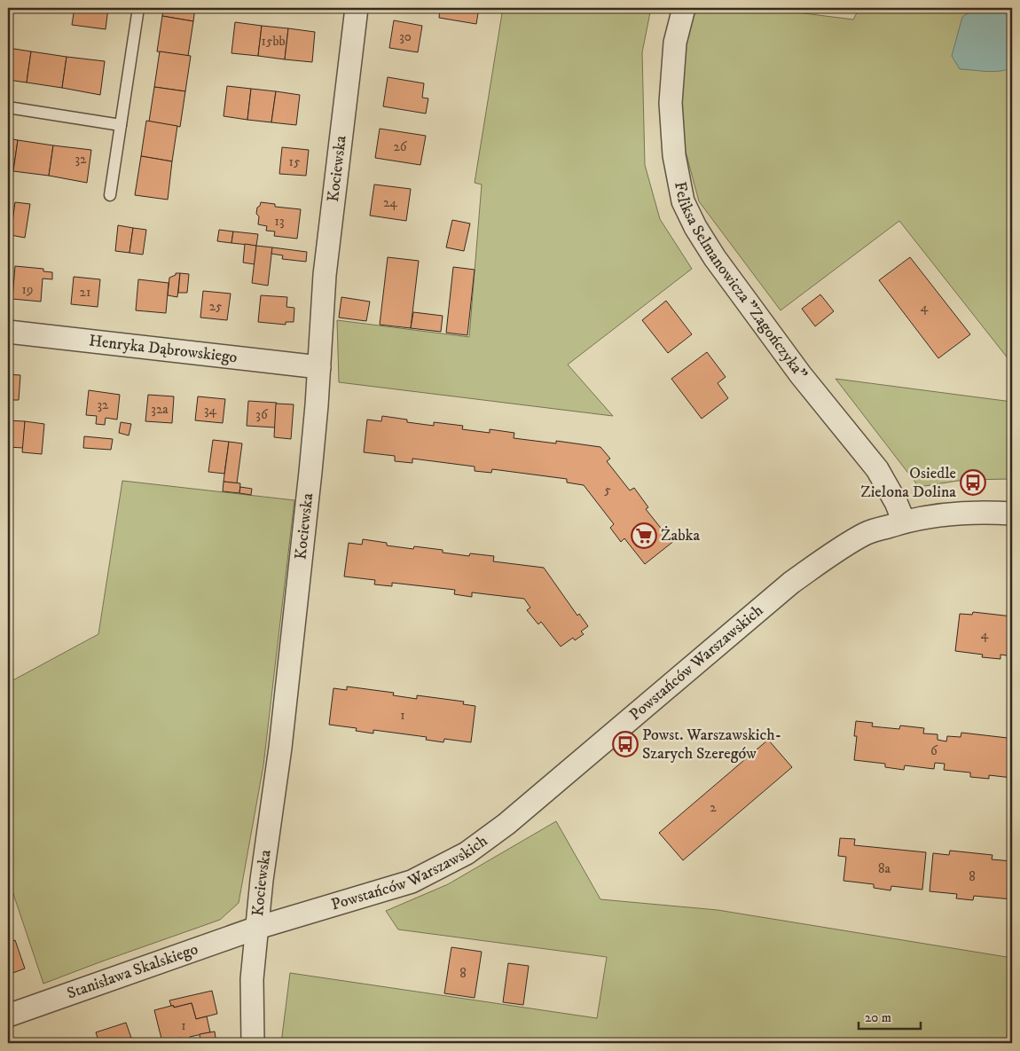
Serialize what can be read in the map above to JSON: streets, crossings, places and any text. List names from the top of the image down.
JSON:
{
  "streets": {
    "street": [
      "Kociewska",
      "Feliksa Selmanowicza \"Zagończyka\"",
      "Henryka Dąbrowskiego",
      "Powstańców Warszawskich",
      "Stanisława Skalskiego"
    ]
  },
  "crossings": [
    ["Kociewska", "Henryka Dąbrowskiego"],
    ["Kociewska", "Powstańców Warszawskich"],
    ["Kociewska", "Stanisława Skalskiego"],
    ["Feliksa Selmanowicza \"Zagończyka\"", "Powstańców Warszawskich"],
    ["Powstańców Warszawskich", "Stanisława Skalskiego"]
  ],
  "places": {
    "bus stop": ["Osiedle Zielona Dolina", "Powst. Warszawskich- Szarych Szeregów"],
    "supermarket": ["Żabka"]
  },
  "house_numbers": [
    "30",
    "15bb",
    "26",
    "32",
    "15",
    "24",
    "13",
    "19",
    "21",
    "25",
    "4",
    "32",
    "32a",
    "34",
    "36",
    "5",
    "4",
    "1",
    "6",
    "2",
    "8a",
    "8",
    "8",
    "1"
  ],
  "scale_bar": "20 m"
}
